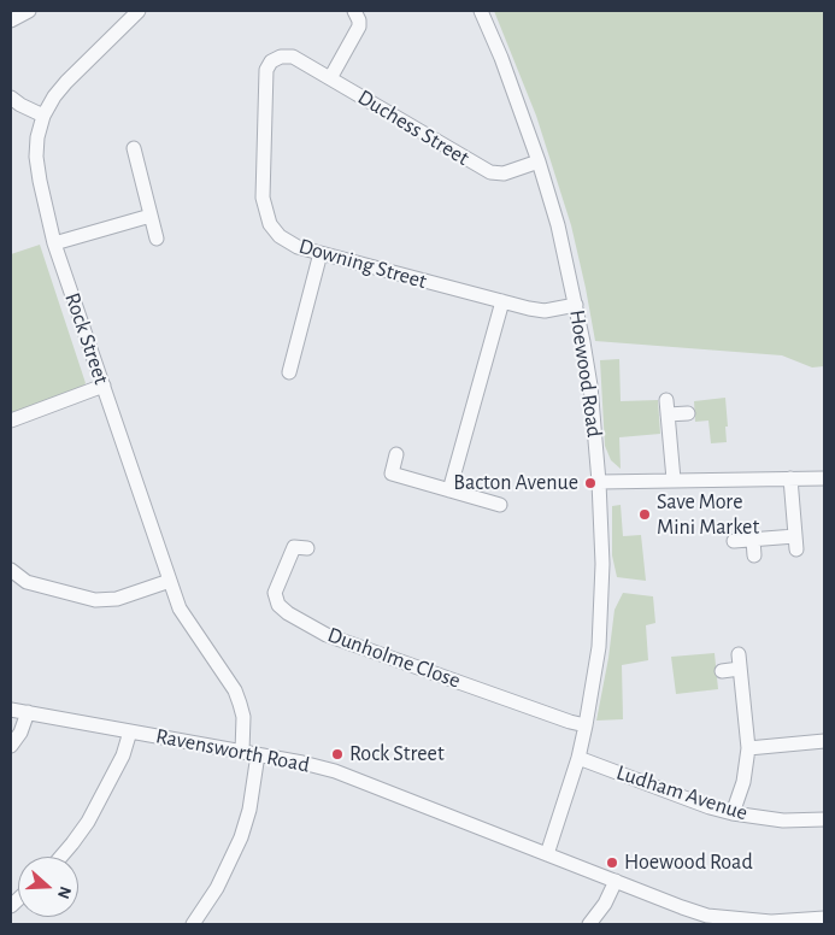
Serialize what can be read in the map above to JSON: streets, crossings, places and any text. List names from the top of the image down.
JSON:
{
  "streets": {
    "street": [
      "Duchess Street",
      "Downing Street",
      "Rock Street",
      "Hoewood Road",
      "Dunholme Close",
      "Ravensworth Road",
      "Ludham Avenue"
    ]
  },
  "crossings": [
    ["Duchess Street", "Downing Street"],
    ["Duchess Street", "Hoewood Road"],
    ["Downing Street", "Hoewood Road"],
    ["Rock Street", "Ravensworth Road"],
    ["Hoewood Road", "Dunholme Close"],
    ["Hoewood Road", "Ravensworth Road"],
    ["Hoewood Road", "Ludham Avenue"]
  ],
  "places": [
    "Bacton Avenue",
    "Save More Mini Market",
    "Rock Street",
    "Hoewood Road"
  ],
  "north": "right"
}
